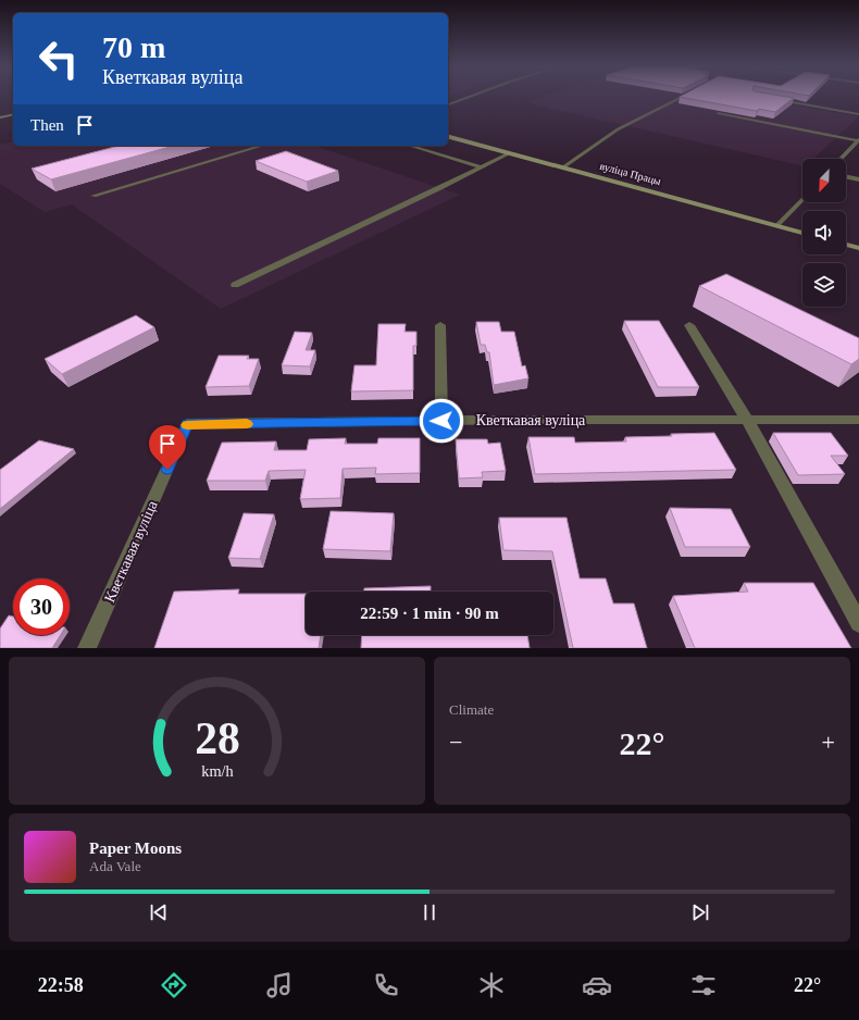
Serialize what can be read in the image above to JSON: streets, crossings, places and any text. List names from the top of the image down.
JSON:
{
  "streets": {
    "street": ["вуліца Працы", "Кветкавая вуліца"]
  },
  "north": "bottom left",
  "page": {
    "turn": ["70 m", "Кветкавая вуліца"],
    "then": "Then",
    "limit": "30",
    "trip": "22:59 · 1 min · 90 m",
    "tile": "Climate",
    "heat": ["−", "22°", "+"],
    "song": ["Paper Moons", "Ada Vale"],
    "tabs": ["22:58", "22°"],
    "gauge": ["28", "km/h"]
  }
}
